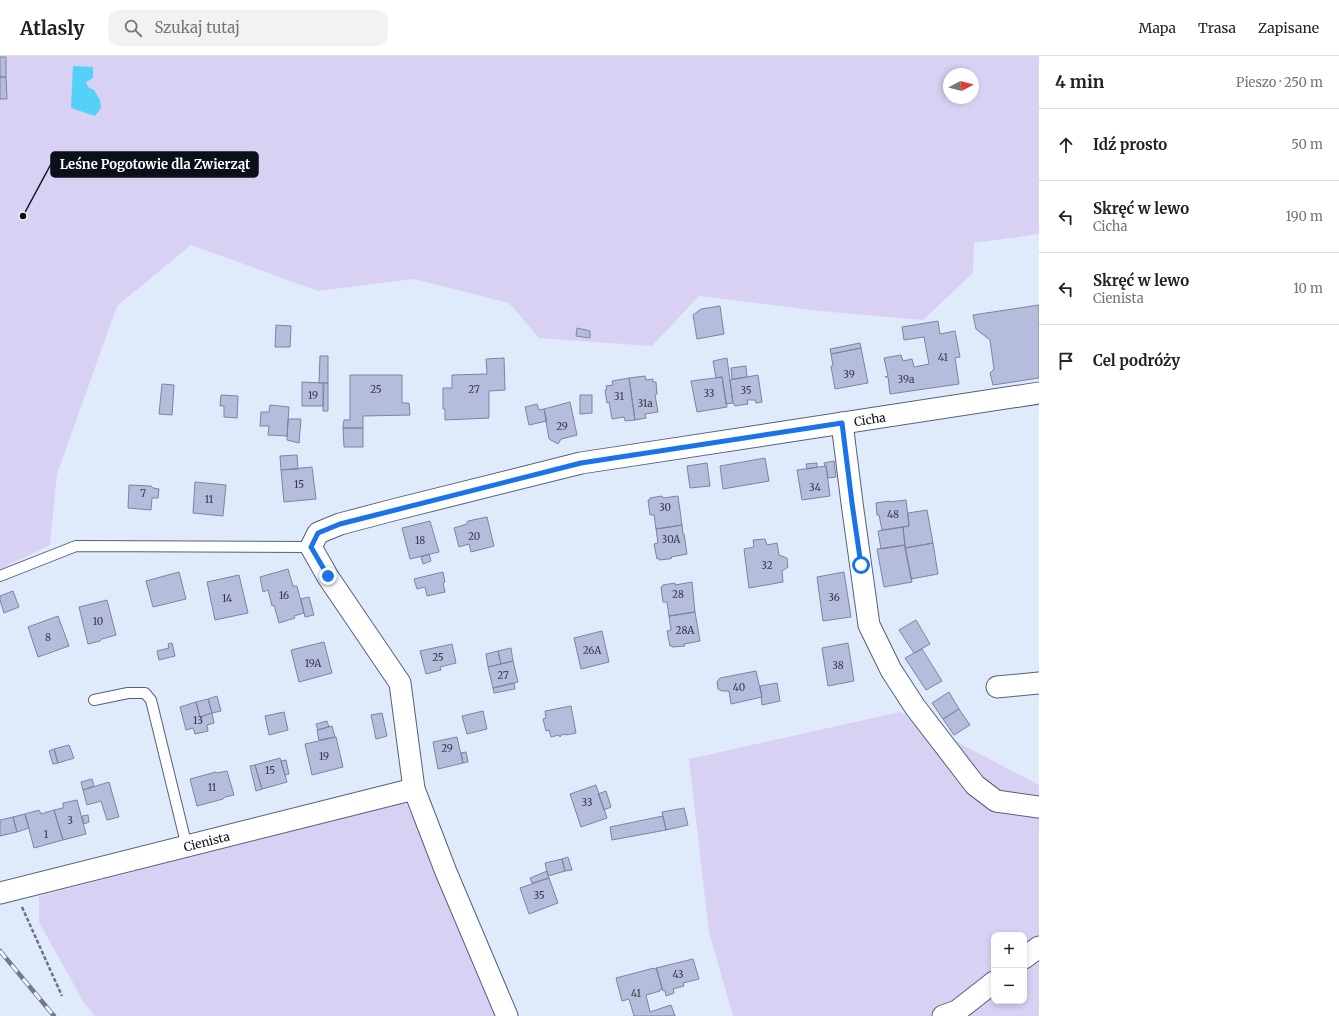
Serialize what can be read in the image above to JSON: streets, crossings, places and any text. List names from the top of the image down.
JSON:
{
  "streets": {
    "street": ["Cicha", "Cienista"]
  },
  "places": ["Leśne Pogotowie dla Zwierząt"],
  "house_numbers": [
    "41",
    "39",
    "39a",
    "25",
    "27",
    "35",
    "33",
    "19",
    "31",
    "31a",
    "29",
    "15",
    "34",
    "7",
    "11",
    "30",
    "48",
    "20",
    "30A",
    "18",
    "32",
    "28",
    "16",
    "36",
    "14",
    "10",
    "28A",
    "8",
    "26A",
    "25",
    "19A",
    "38",
    "27",
    "40",
    "13",
    "29",
    "19",
    "15",
    "11",
    "33",
    "3",
    "1",
    "35",
    "43",
    "41"
  ],
  "north": "right",
  "page": {
    "header": "Atlasly",
    "search": "Szukaj tutaj",
    "nav": ["Mapa", "Trasa", "Zapisane"],
    "heading": ["4 min", "Pieszo · 250 m"],
    "list": [
      ["Idź prosto", "50 m"],
      ["Skręć w lewo", "Cicha", "190 m"],
      ["Skręć w lewo", "Cienista", "10 m"],
      "Cel podróży"
    ],
    "map_buttons": ["+", "−"]
  }
}
